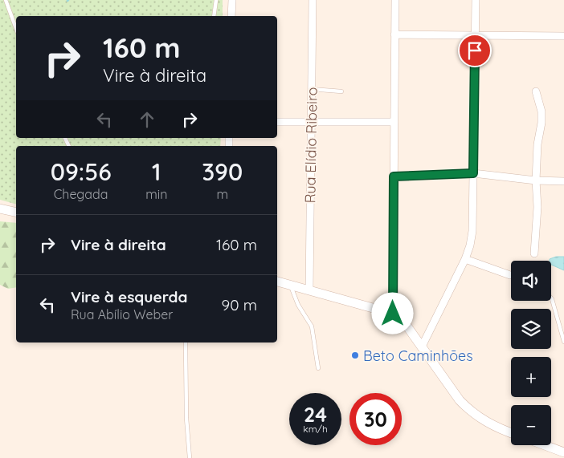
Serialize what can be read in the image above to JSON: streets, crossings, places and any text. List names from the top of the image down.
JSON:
{
  "streets": {
    "street": ["Rua Elídio Ribeiro"]
  },
  "places": ["Beto Caminhões"],
  "page": {
    "turn": ["160 m", "Vire à direita"],
    "eta": [
      "09:56",
      "Chegada",
      "1",
      "min",
      "390",
      "m"
    ],
    "list": [
      {
        "name": "Vire à direita",
        "value": "160 m"
      },
      {
        "name": "Vire à esquerda",
        "note": "Rua Abílio Weber",
        "value": "90 m"
      }
    ],
    "map_buttons": ["+", "−"],
    "speed": "24 km/h",
    "limit": "30"
  }
}
